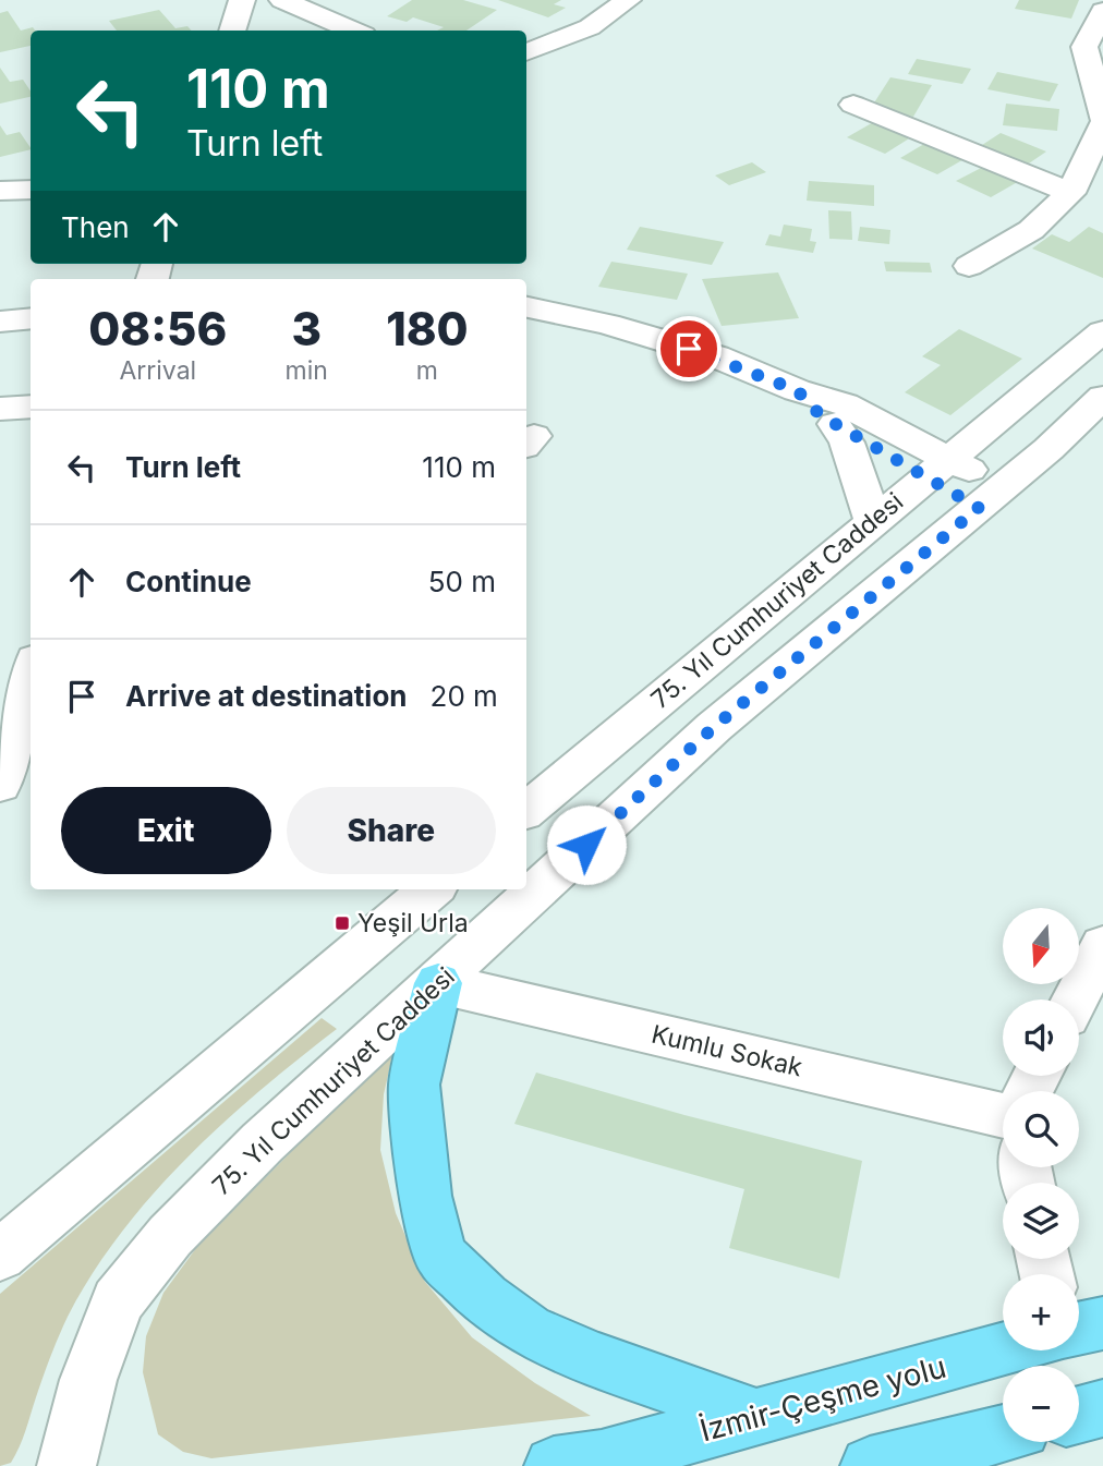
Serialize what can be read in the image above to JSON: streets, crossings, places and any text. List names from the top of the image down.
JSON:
{
  "streets": {
    "highway": ["İzmir-Çeşme yolu"],
    "street": ["75. Yıl Cumhuriyet Caddesi", "Kumlu Sokak"]
  },
  "crossings": [
    ["75. Yıl Cumhuriyet Caddesi", "Kumlu Sokak"]
  ],
  "places": {
    "transit": ["Yeşil Urla"]
  },
  "north": "bottom",
  "page": {
    "turn": ["110 m", "Turn left"],
    "then": "Then",
    "eta": [
      "08:56",
      "Arrival",
      "3",
      "min",
      "180",
      "m"
    ],
    "list": [
      {
        "name": "Turn left",
        "value": "110 m"
      },
      {
        "name": "Continue",
        "value": "50 m"
      },
      {
        "name": "Arrive at destination",
        "value": "20 m"
      }
    ],
    "buttons": ["Exit", "Share"],
    "map_buttons": ["+", "−"]
  }
}
